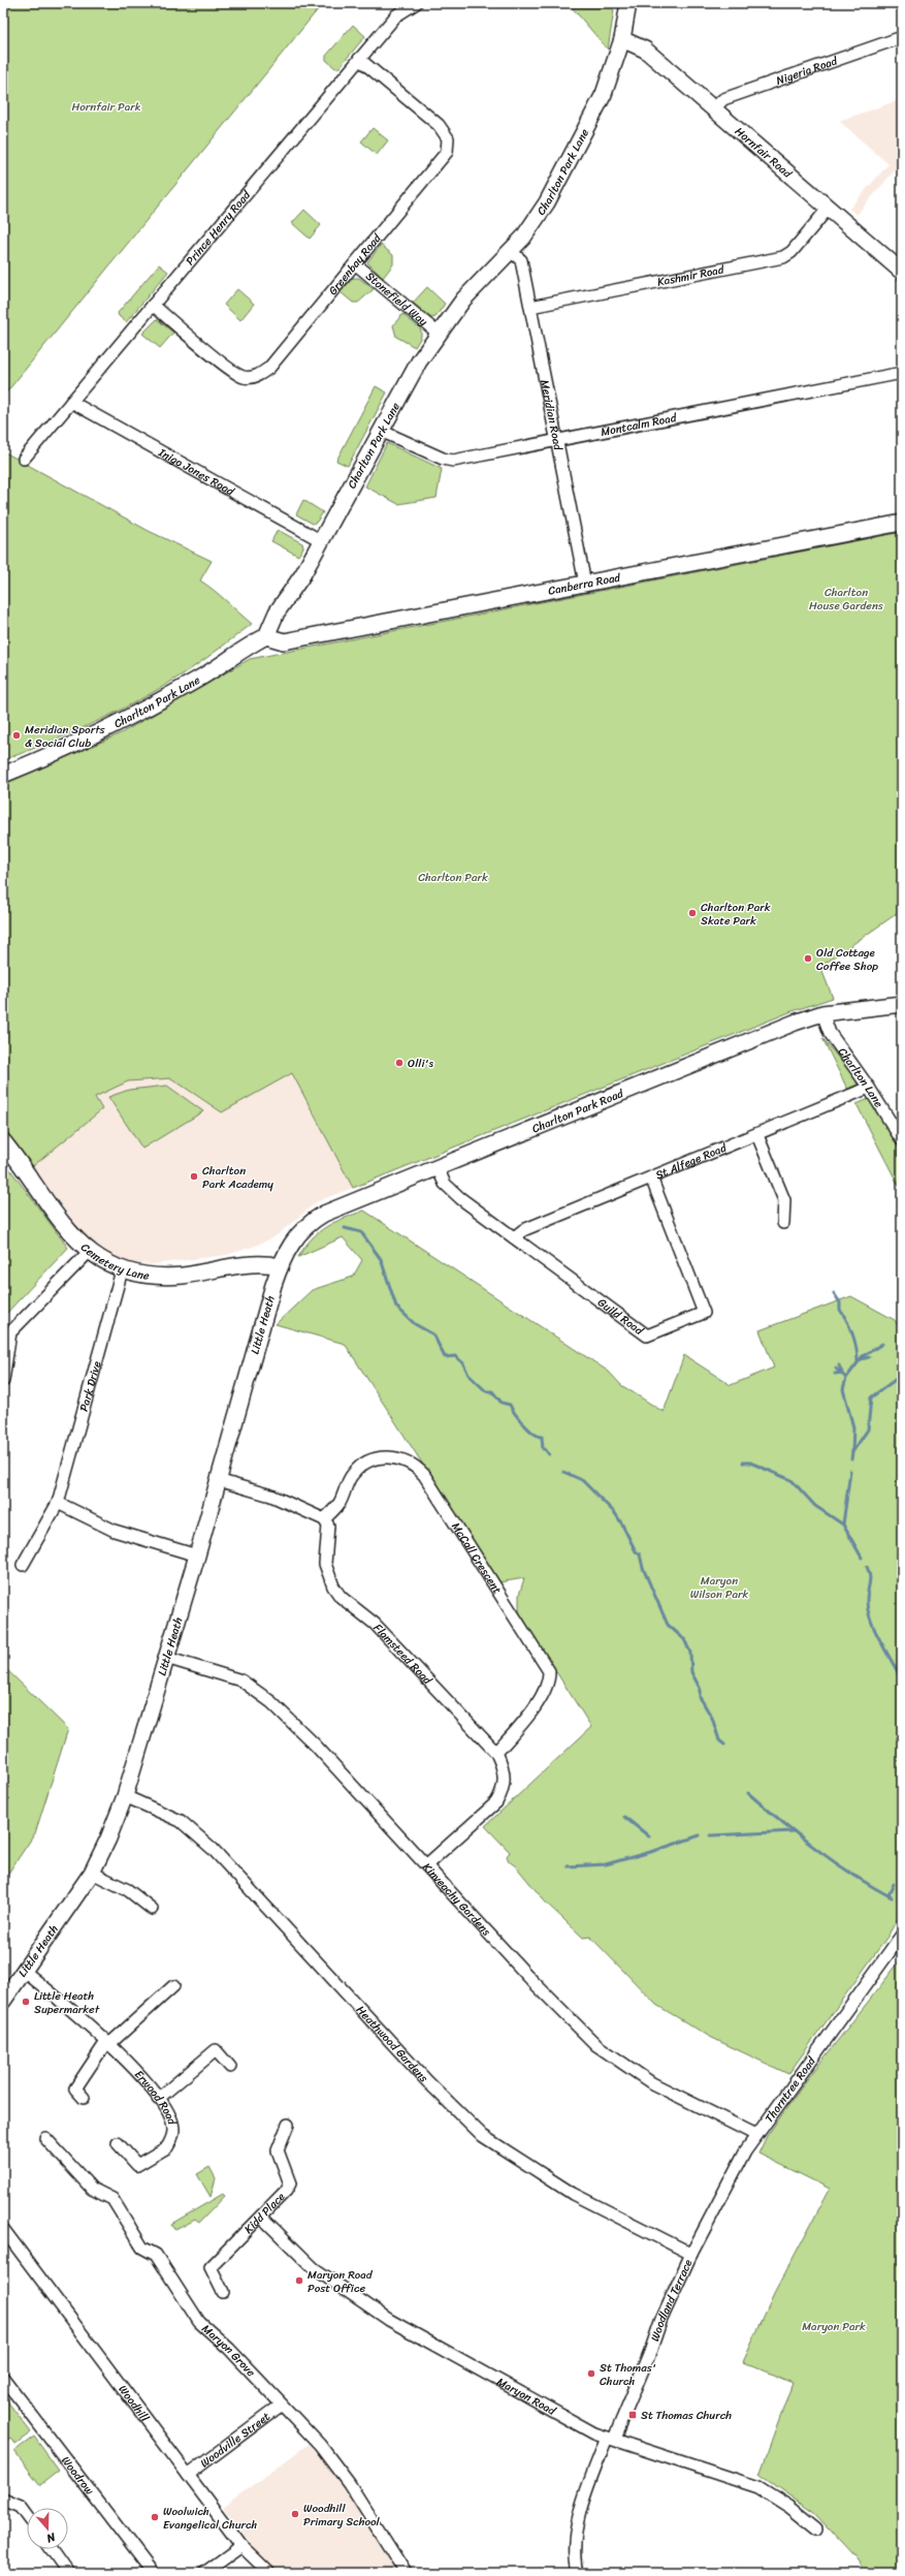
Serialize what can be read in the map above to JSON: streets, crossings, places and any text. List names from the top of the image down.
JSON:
{
  "streets": {
    "street": [
      "Nigeria Road",
      "Hornfair Road",
      "Charlton Park Lane",
      "Prince Henry Road",
      "Greenbay Road",
      "Kashmir Road",
      "Stonefield Way",
      "Meridian Road",
      "Montcalm Road",
      "Inigo Jones Road",
      "Canberra Road",
      "Charlton Lane",
      "Charlton Park Road",
      "St Alfege Road",
      "Cemetery Lane",
      "Guild Road",
      "Little Heath",
      "Park Drive",
      "McCall Crescent",
      "Flamsteed Road",
      "Kinveachy Gardens",
      "Heathwood Gardens",
      "Thorntree Road",
      "Erwood Road",
      "Kidd Place",
      "Woodland Terrace",
      "Maryon Grove",
      "Maryon Road",
      "Woodhill",
      "Woodville Street",
      "Woodrow"
    ]
  },
  "crossings": [
    ["Nigeria Road", "Hornfair Road"],
    ["Hornfair Road", "Charlton Park Lane"],
    ["Hornfair Road", "Kashmir Road"],
    ["Charlton Park Lane", "Stonefield Way"],
    ["Charlton Park Lane", "Meridian Road"],
    ["Charlton Park Lane", "Montcalm Road"],
    ["Charlton Park Lane", "Inigo Jones Road"],
    ["Charlton Park Lane", "Canberra Road"],
    ["Prince Henry Road", "Greenbay Road"],
    ["Prince Henry Road", "Inigo Jones Road"],
    ["Greenbay Road", "Stonefield Way"],
    ["Kashmir Road", "Meridian Road"],
    ["Meridian Road", "Montcalm Road"],
    ["Meridian Road", "Canberra Road"],
    ["Charlton Lane", "Charlton Park Road"],
    ["Charlton Lane", "St Alfege Road"],
    ["Charlton Park Road", "Cemetery Lane"],
    ["Charlton Park Road", "Guild Road"],
    ["Charlton Park Road", "Little Heath"],
    ["St Alfege Road", "Guild Road"],
    ["Cemetery Lane", "Little Heath"],
    ["Cemetery Lane", "Park Drive"],
    ["Little Heath", "Kinveachy Gardens"],
    ["Little Heath", "Heathwood Gardens"],
    ["Little Heath", "Erwood Road"],
    ["McCall Crescent", "Flamsteed Road"],
    ["Flamsteed Road", "Kinveachy Gardens"],
    ["Kinveachy Gardens", "Thorntree Road"],
    ["Heathwood Gardens", "Thorntree Road"],
    ["Heathwood Gardens", "Woodland Terrace"],
    ["Thorntree Road", "Woodland Terrace"],
    ["Kidd Place", "Maryon Road"],
    ["Woodland Terrace", "Maryon Road"],
    ["Maryon Grove", "Woodville Street"],
    ["Woodhill", "Woodville Street"]
  ],
  "parks": [
    "Hornfair Park",
    "Charlton House Gardens",
    "Charlton Park",
    "Maryon Wilson Park",
    "Maryon Park"
  ],
  "places": {
    "other": [
      "Meridian Sports & Social Club",
      "Charlton Park Skate Park",
      "Old Cottage Coffee Shop",
      "Olli's",
      "Charlton Park Academy",
      "Little Heath Supermarket",
      "Maryon Road Post Office",
      "St Thomas' Church",
      "Woodhill Primary School",
      "Woolwich Evangelical Church"
    ],
    "transit": ["St Thomas Church"]
  },
  "north": "bottom"
}
